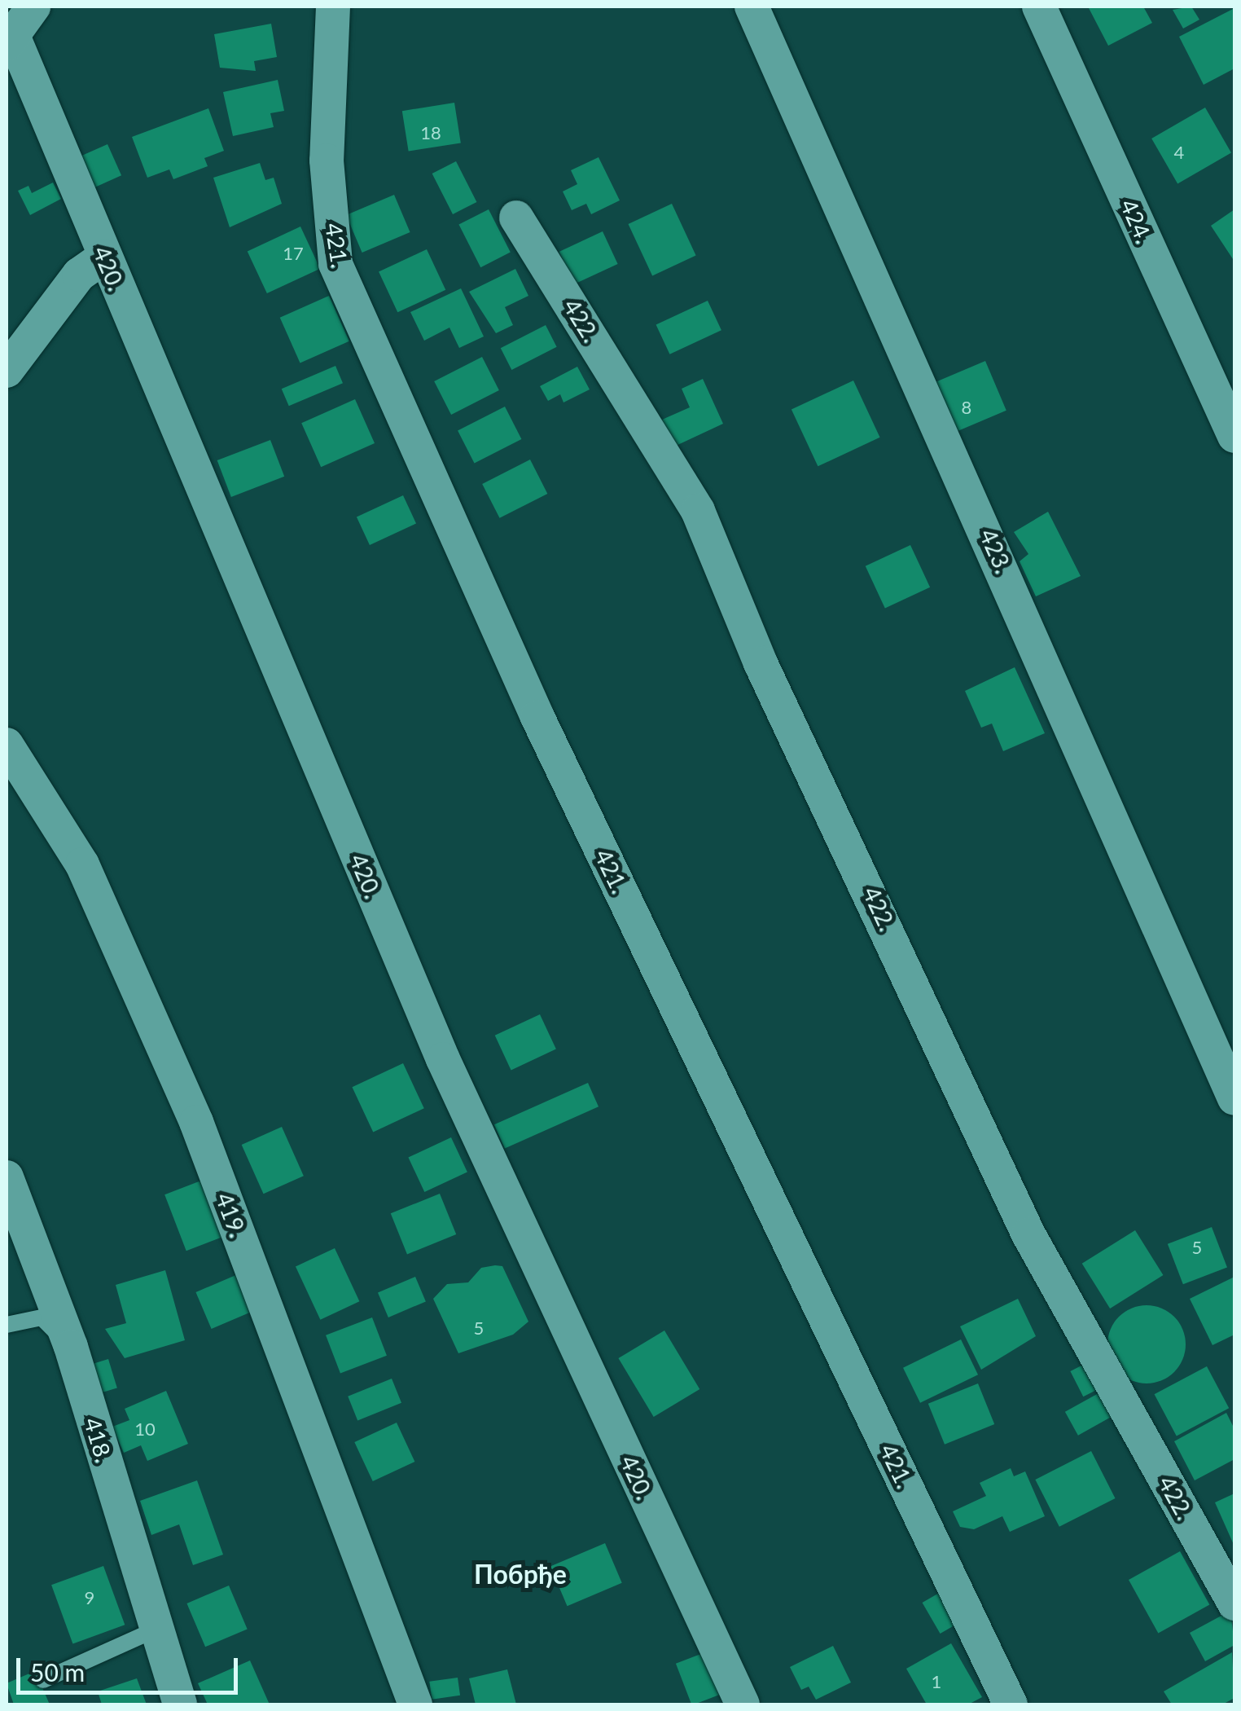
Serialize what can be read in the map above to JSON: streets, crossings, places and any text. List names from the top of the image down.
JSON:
{
  "streets": {
    "street": [
      "424.",
      "421.",
      "420.",
      "422.",
      "423.",
      "419.",
      "418."
    ]
  },
  "districts": ["Побрђе"],
  "house_numbers": [
    "18",
    "4",
    "17",
    "8",
    "5",
    "5",
    "10",
    "9",
    "1"
  ],
  "scale_bar": "50 m"
}
